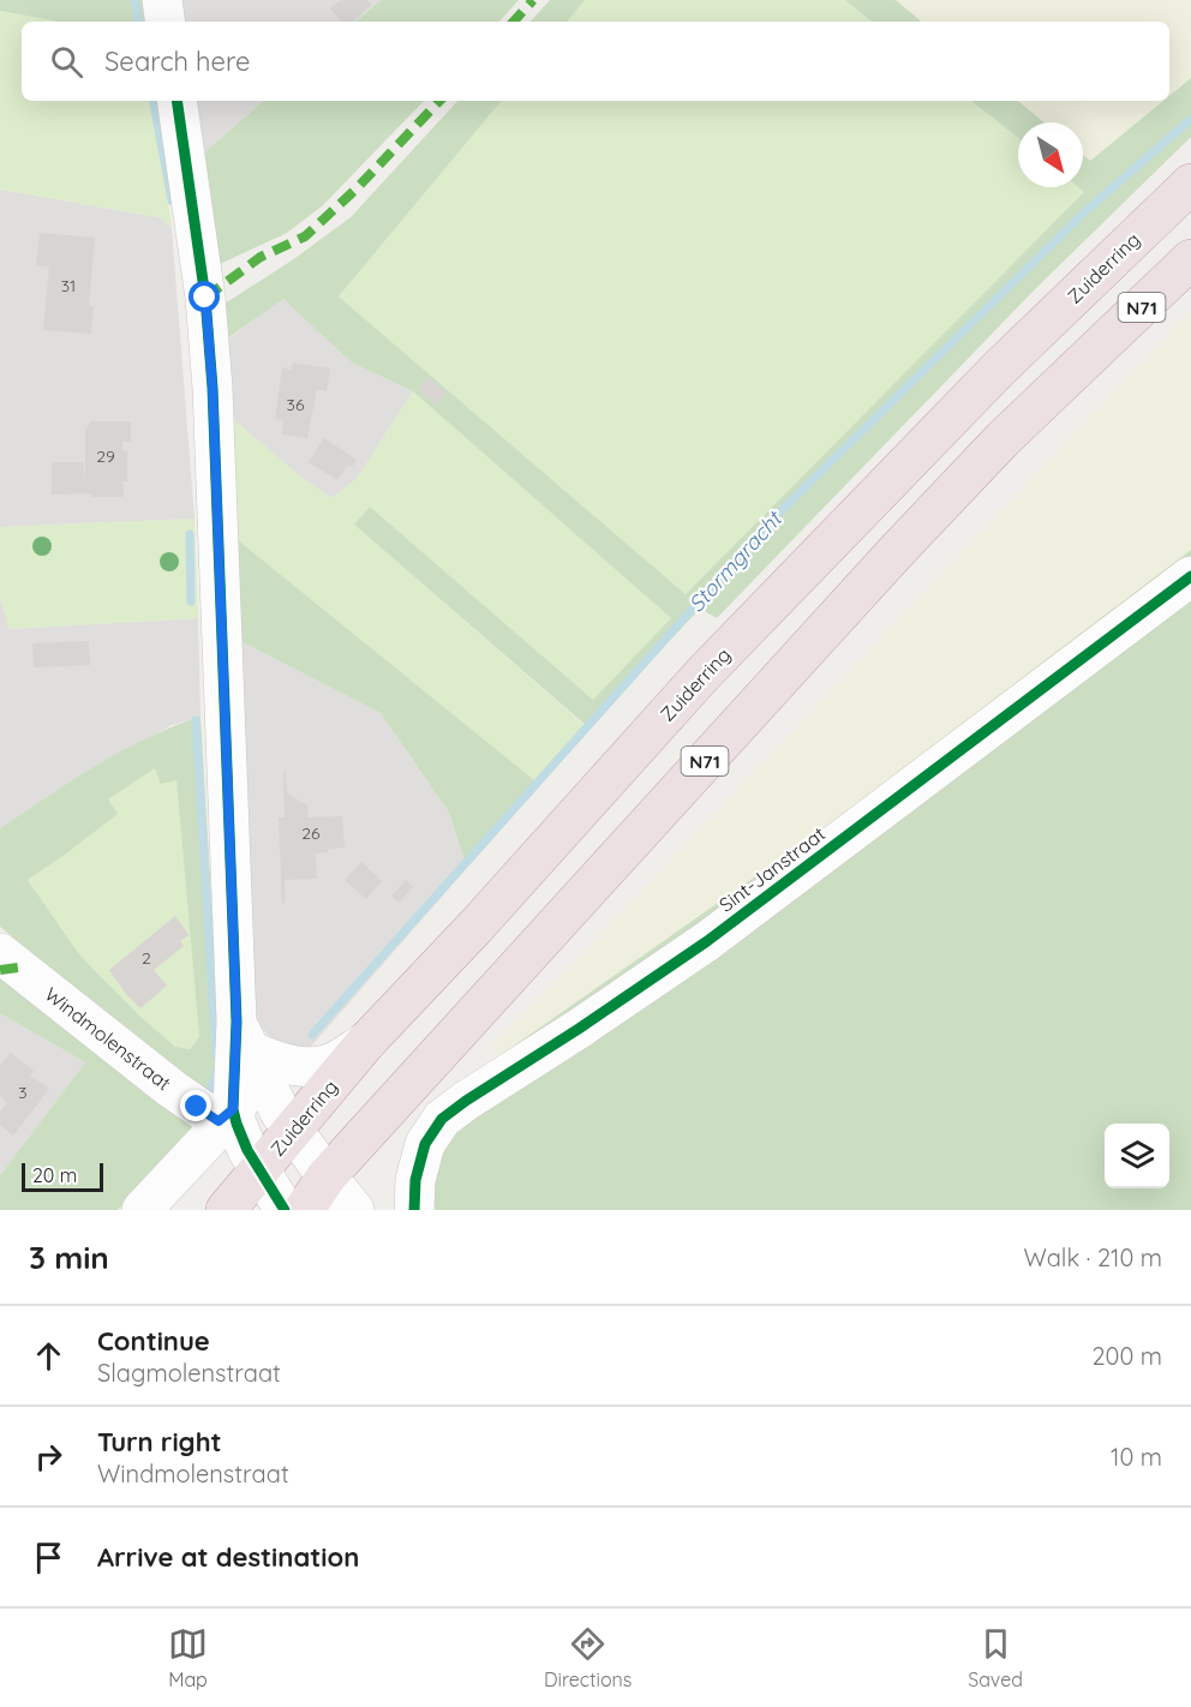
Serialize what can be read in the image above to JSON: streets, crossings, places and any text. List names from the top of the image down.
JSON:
{
  "streets": {
    "highway": ["Zuiderring", "N71"],
    "street": ["Sint-Janstraat", "Windmolenstraat"]
  },
  "water": ["Stormgracht"],
  "house_numbers": [
    "31",
    "36",
    "29",
    "26",
    "2",
    "3"
  ],
  "scale_bar": "20 m",
  "north": "bottom right",
  "page": {
    "search": "Search here",
    "scale": "20 m",
    "heading": ["3 min", "Walk · 210 m"],
    "list": [
      ["Continue", "Slagmolenstraat", "200 m"],
      ["Turn right", "Windmolenstraat", "10 m"],
      "Arrive at destination"
    ],
    "nav": ["Map", "Directions", "Saved"]
  }
}
